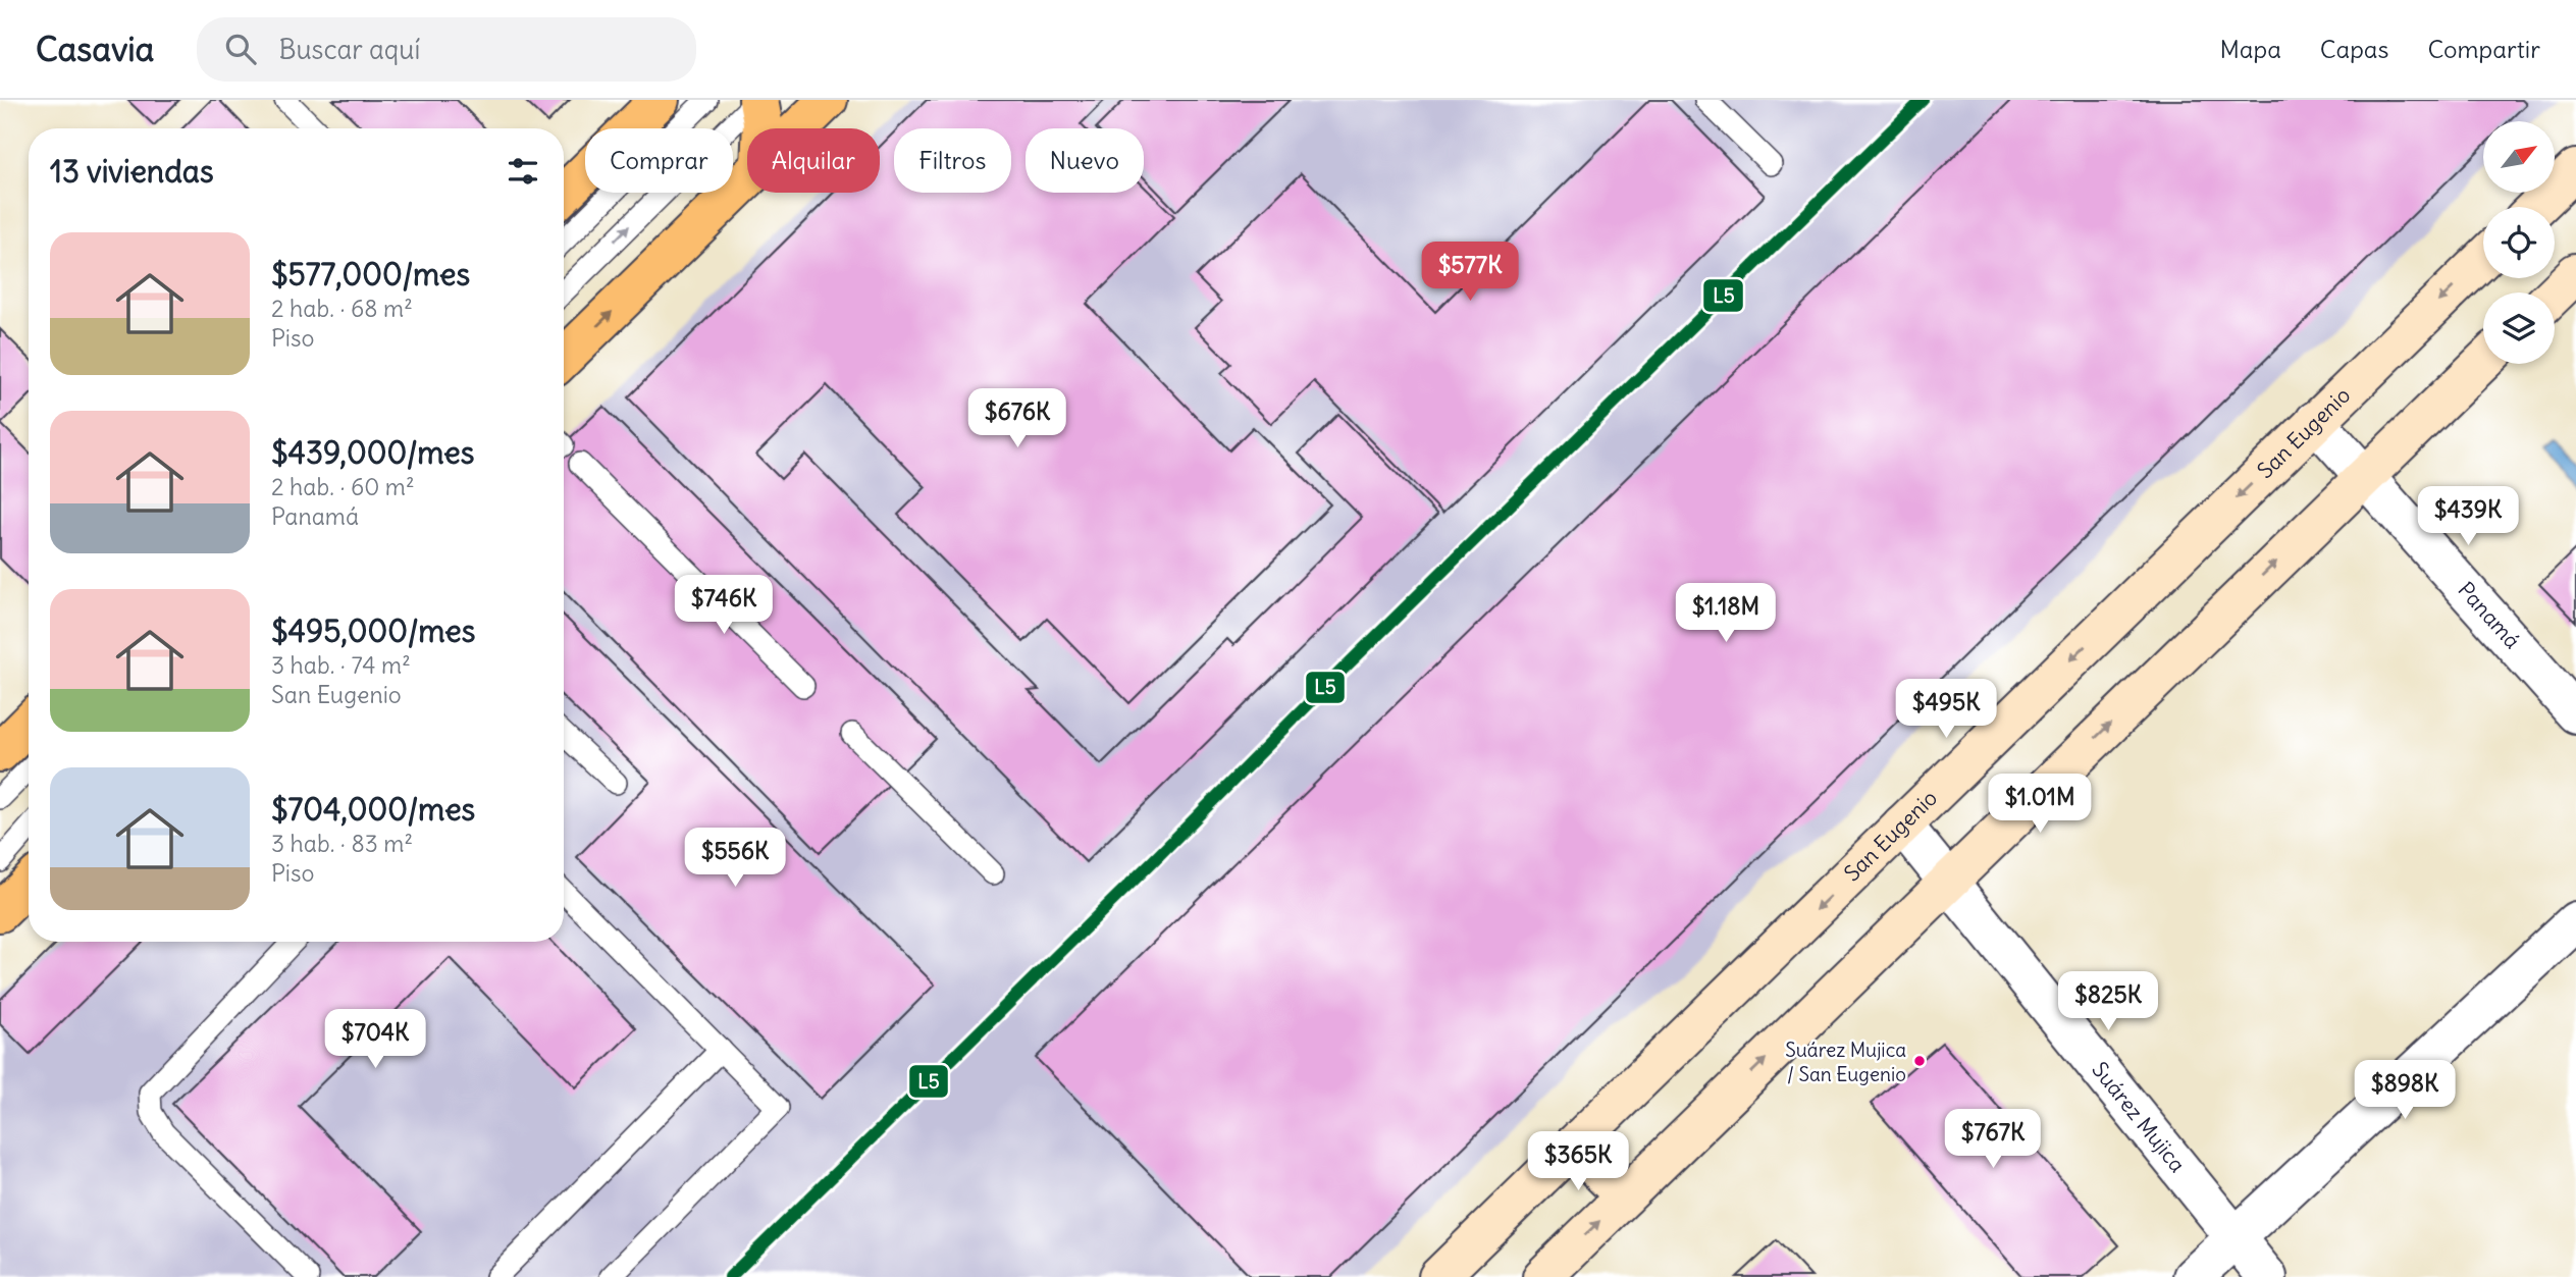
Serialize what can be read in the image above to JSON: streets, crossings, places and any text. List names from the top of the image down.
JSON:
{
  "streets": {
    "main road": ["San Eugenio"],
    "street": ["Panamá", "Suárez Mujica"]
  },
  "crossings": [
    ["San Eugenio", "Panamá"],
    ["San Eugenio", "Suárez Mujica"]
  ],
  "places": ["Suárez Mujica / San Eugenio"],
  "lines": ["transit line L5"],
  "north": "top right",
  "page": {
    "header": "Casavia",
    "search": "Buscar aquí",
    "nav": ["Mapa", "Capas", "Compartir"],
    "chip": [
      "Comprar",
      "Alquilar",
      "Filtros",
      "Nuevo"
    ],
    "heading": "13 viviendas",
    "list": [
      {
        "name": "$577,000/mes",
        "note": "2 hab. · 68 m² · Piso"
      },
      {
        "name": "$439,000/mes",
        "note": "2 hab. · 60 m² · Panamá"
      },
      {
        "name": "$495,000/mes",
        "note": "3 hab. · 74 m² · San Eugenio"
      },
      {
        "name": "$704,000/mes",
        "note": "3 hab. · 83 m² · Piso"
      }
    ],
    "price": [
      "$577K",
      "$676K",
      "$439K",
      "$746K",
      "$1.18M",
      "$495K",
      "$1.01M",
      "$556K",
      "$825K",
      "$704K",
      "$898K",
      "$767K",
      "$365K"
    ]
  }
}
